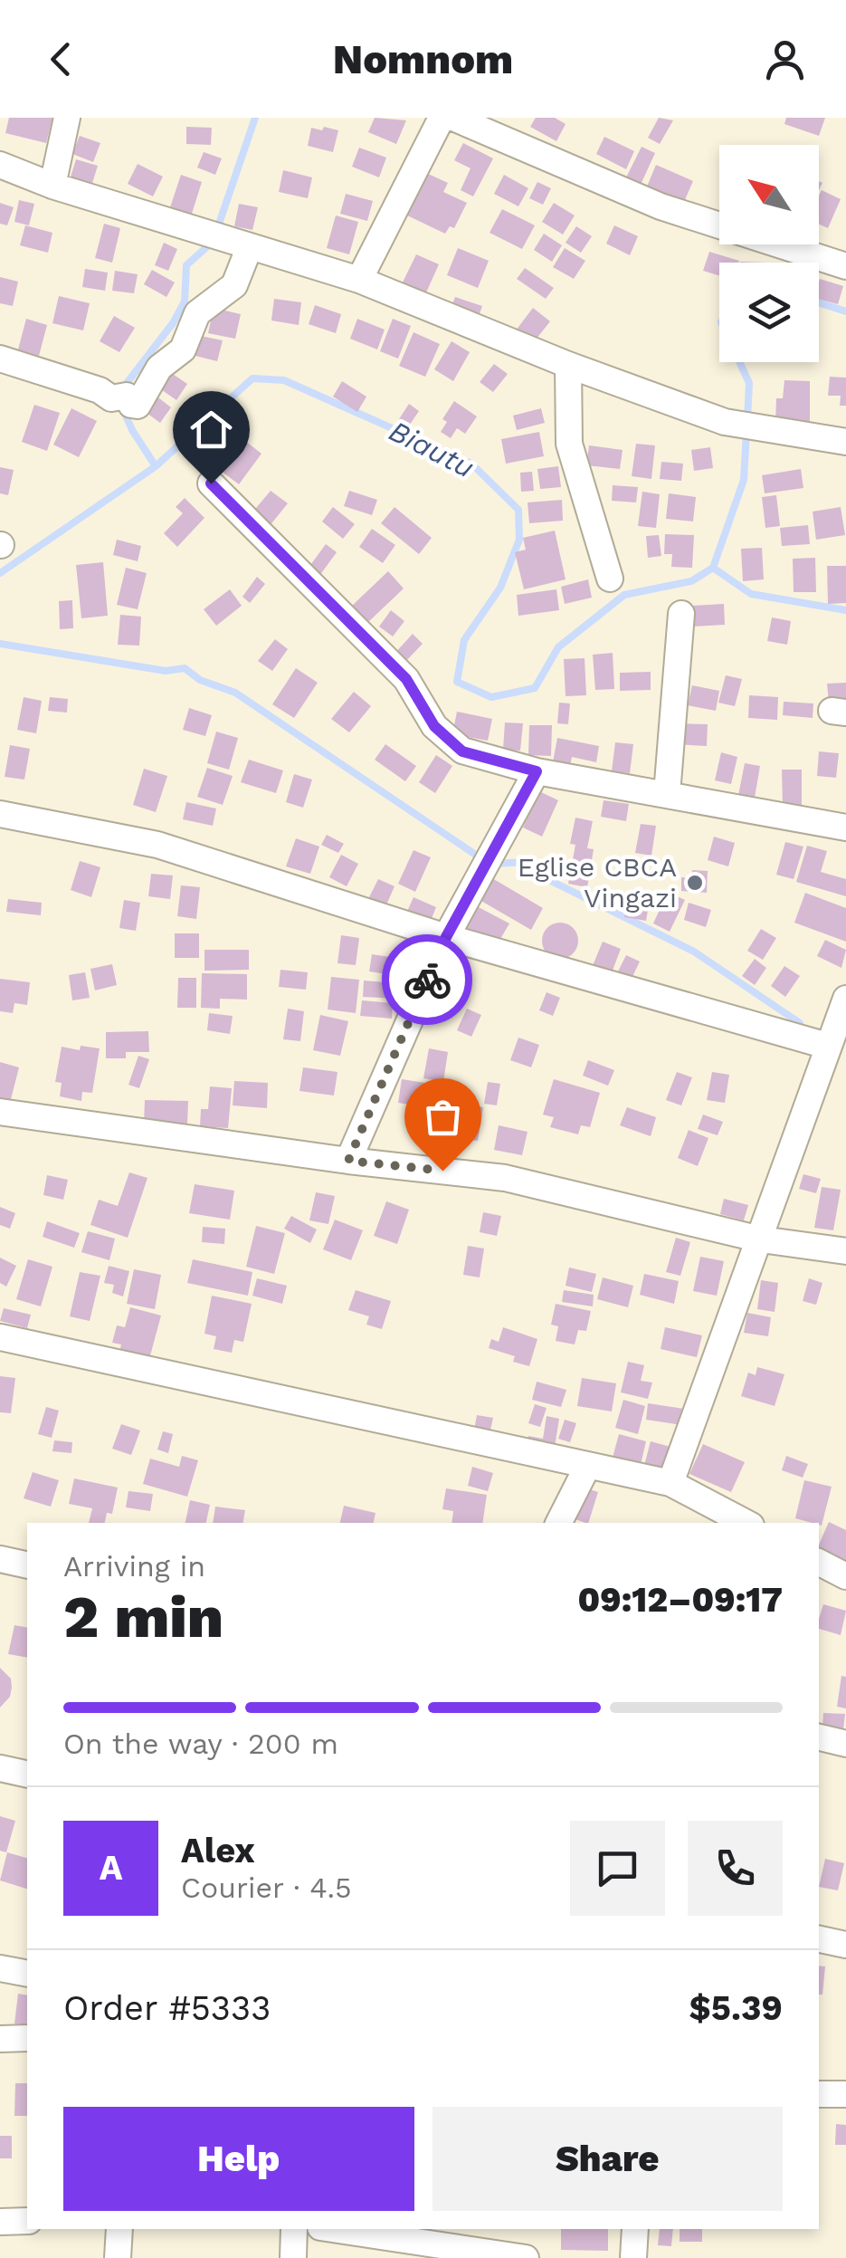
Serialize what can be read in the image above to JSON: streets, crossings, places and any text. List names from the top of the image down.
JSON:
{
  "water": ["Biautu"],
  "places": ["Eglise CBCA Vingazi"],
  "north": "top left",
  "page": {
    "header": "Nomnom",
    "heading": ["2 min", "Arriving in", "09:12–09:17"],
    "panel": [
      "Alex",
      "Courier · 4.5",
      "Order #5333",
      "$5.39"
    ],
    "bar": "On the way · 200 m",
    "round": "A",
    "buttons": ["Help", "Share"]
  }
}
